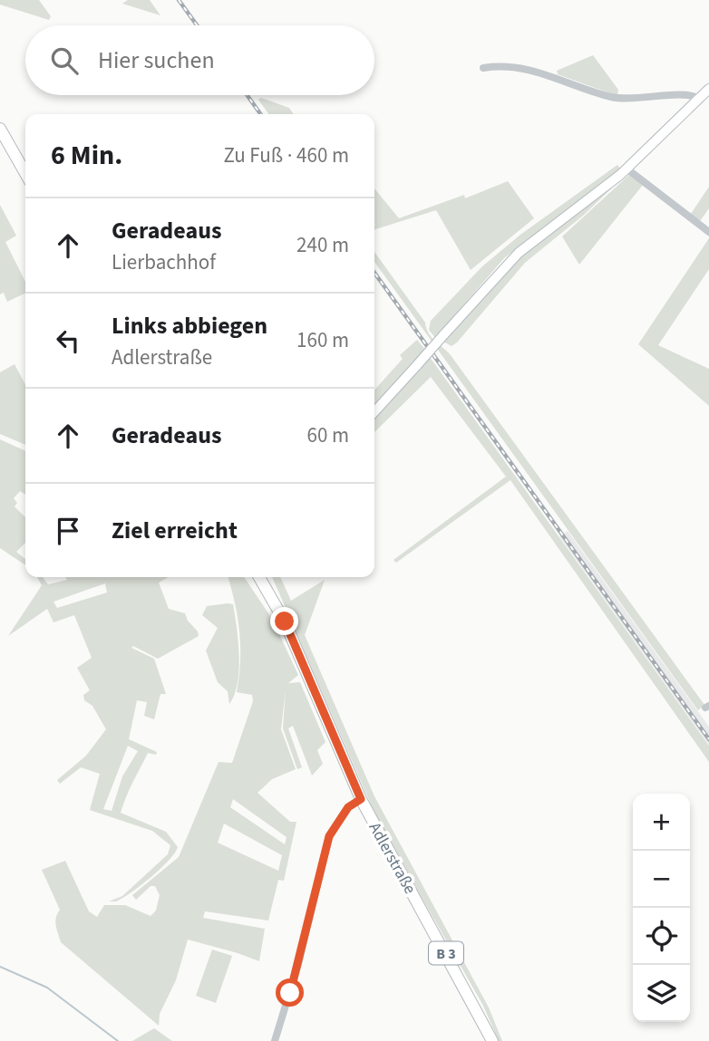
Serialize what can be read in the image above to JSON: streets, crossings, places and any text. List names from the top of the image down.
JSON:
{
  "streets": {
    "main road": ["Adlerstraße", "B 3"]
  },
  "page": {
    "search": "Hier suchen",
    "heading": ["6 Min.", "Zu Fuß · 460 m"],
    "list": [
      ["Geradeaus", "Lierbachhof", "240 m"],
      ["Links abbiegen", "Adlerstraße", "160 m"],
      ["Geradeaus", "60 m"],
      "Ziel erreicht"
    ],
    "map_buttons": ["+", "−"]
  }
}
